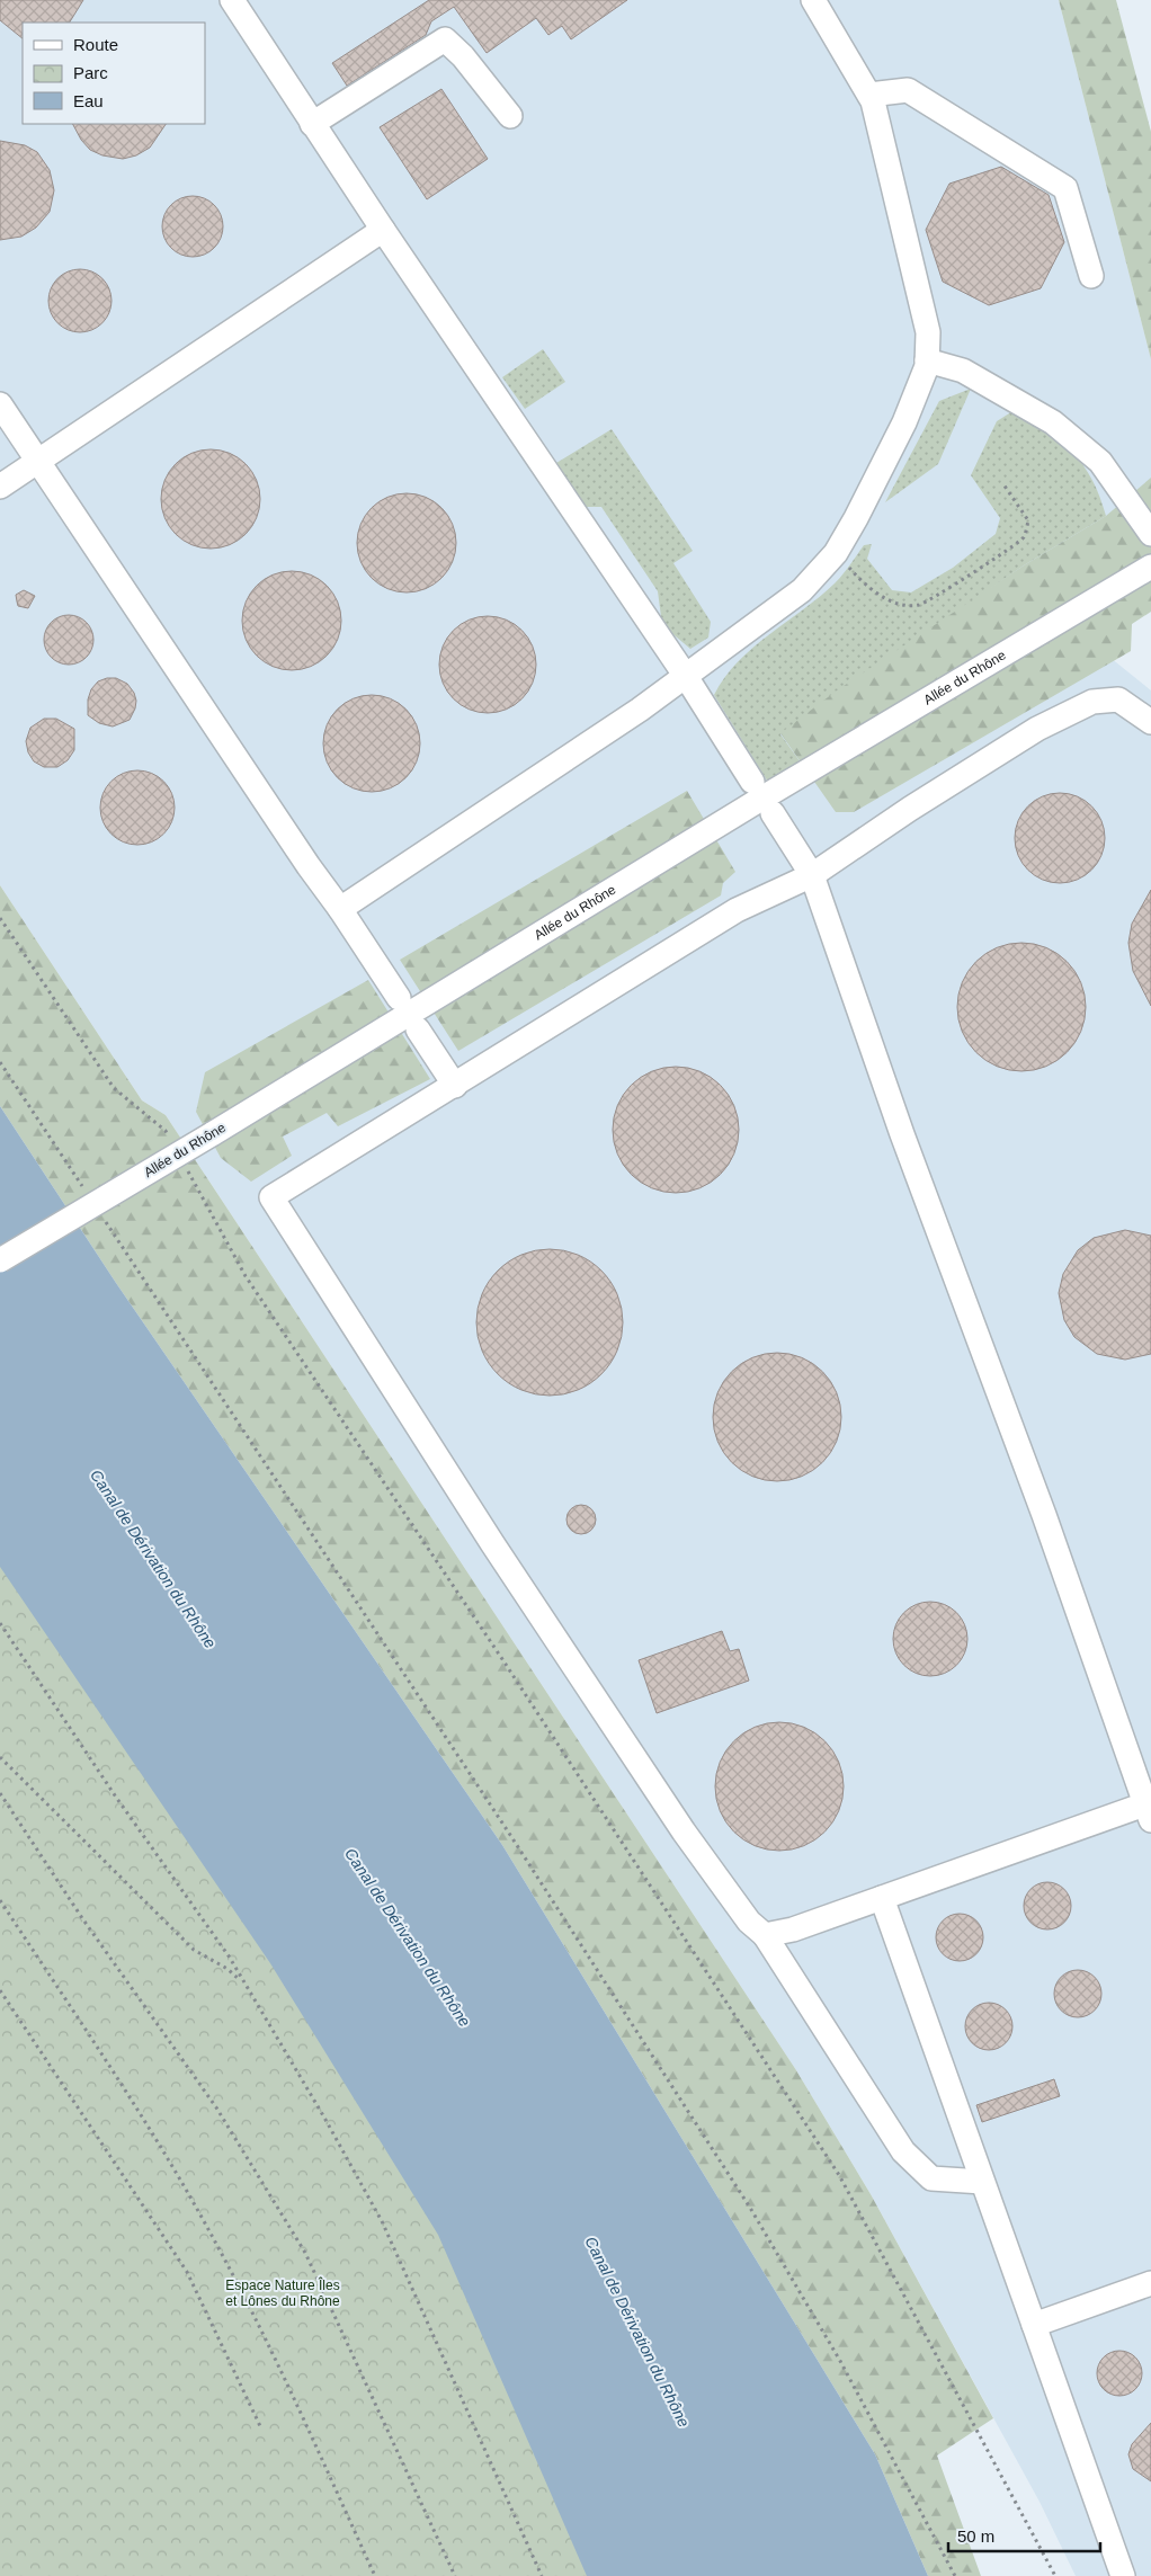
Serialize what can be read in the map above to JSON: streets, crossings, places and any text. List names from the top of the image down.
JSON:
{
  "streets": {
    "street": ["Allée du Rhône"]
  },
  "water": ["Canal de Dérivation du Rhône"],
  "parks": ["Espace Nature Îles et Lônes du Rhône"],
  "legend": ["Route", "Parc", "Eau"],
  "scale_bar": "50 m"
}
